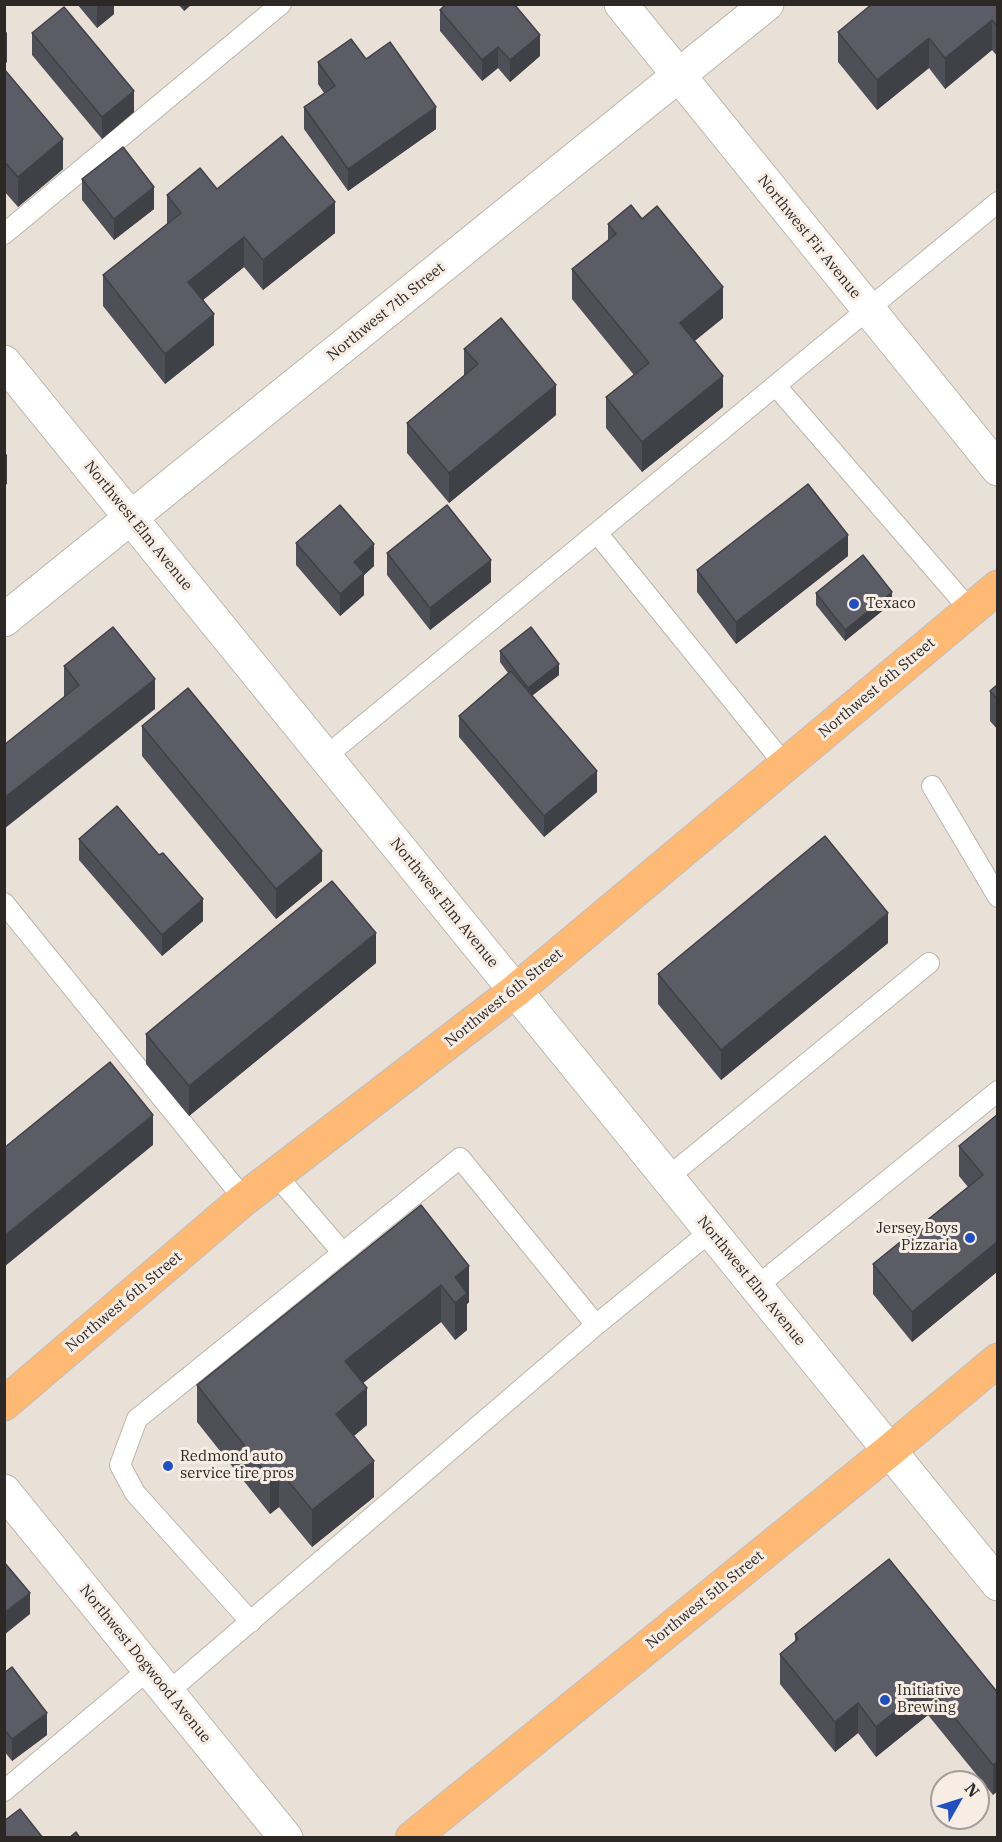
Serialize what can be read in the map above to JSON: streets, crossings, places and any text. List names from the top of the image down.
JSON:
{
  "streets": {
    "main road": ["Northwest 6th Street", "Northwest 5th Street"],
    "street": [
      "Northwest Fir Avenue",
      "Northwest 7th Street",
      "Northwest Elm Avenue",
      "Northwest Dogwood Avenue"
    ]
  },
  "crossings": [
    ["Northwest Fir Avenue", "Northwest 7th Street"],
    ["Northwest 7th Street", "Northwest Elm Avenue"],
    ["Northwest Elm Avenue", "Northwest 6th Street"],
    ["Northwest Elm Avenue", "Northwest 5th Street"]
  ],
  "places": [
    "Texaco",
    "Jersey Boys Pizzaria",
    "Redmond auto service tire pros",
    "Initiative Brewing"
  ],
  "north": "top right"
}
